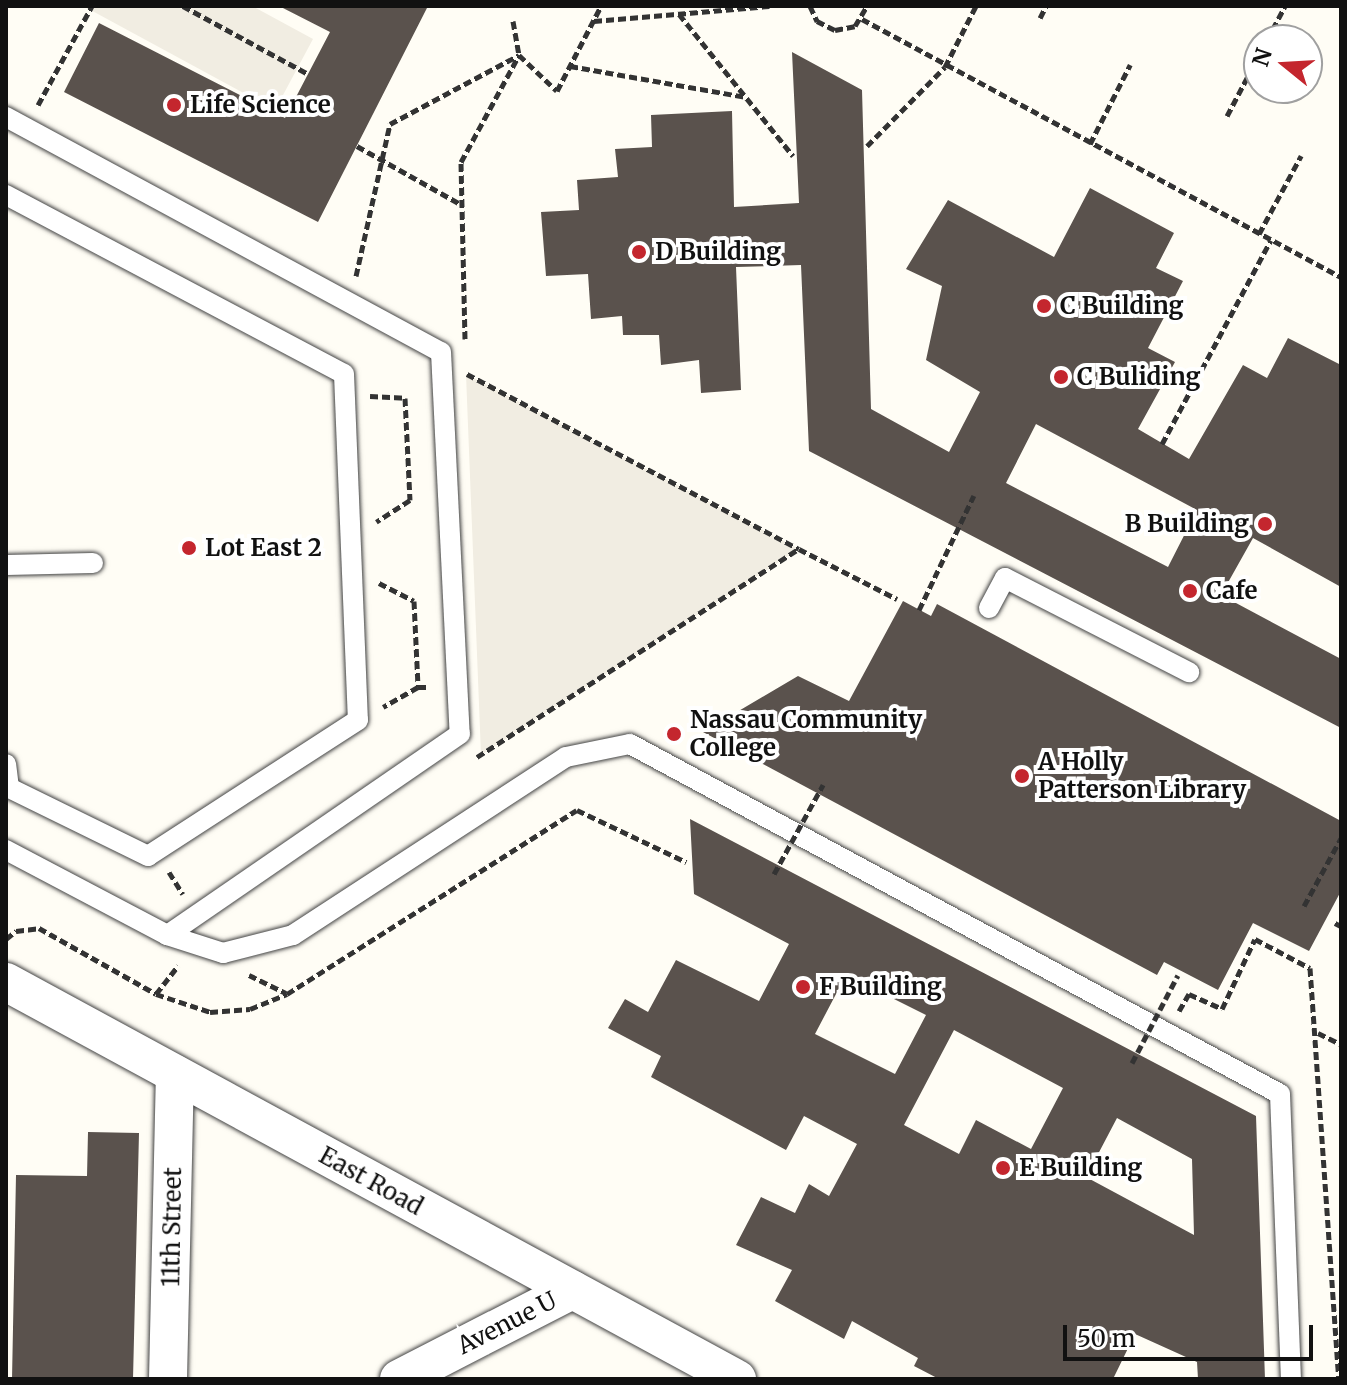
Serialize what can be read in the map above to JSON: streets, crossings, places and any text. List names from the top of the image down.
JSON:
{
  "streets": {
    "street": ["East Road", "11th Street", "Avenue U"]
  },
  "crossings": [
    ["East Road", "11th Street"],
    ["East Road", "Avenue U"]
  ],
  "places": [
    "Life Science",
    "D Building",
    "C Building",
    "C Buliding",
    "B Building",
    "Lot East 2",
    "Cafe",
    "Nassau Community College",
    "A Holly Patterson Library",
    "F Building",
    "E Building"
  ],
  "scale_bar": "50 m",
  "north": "left"
}
